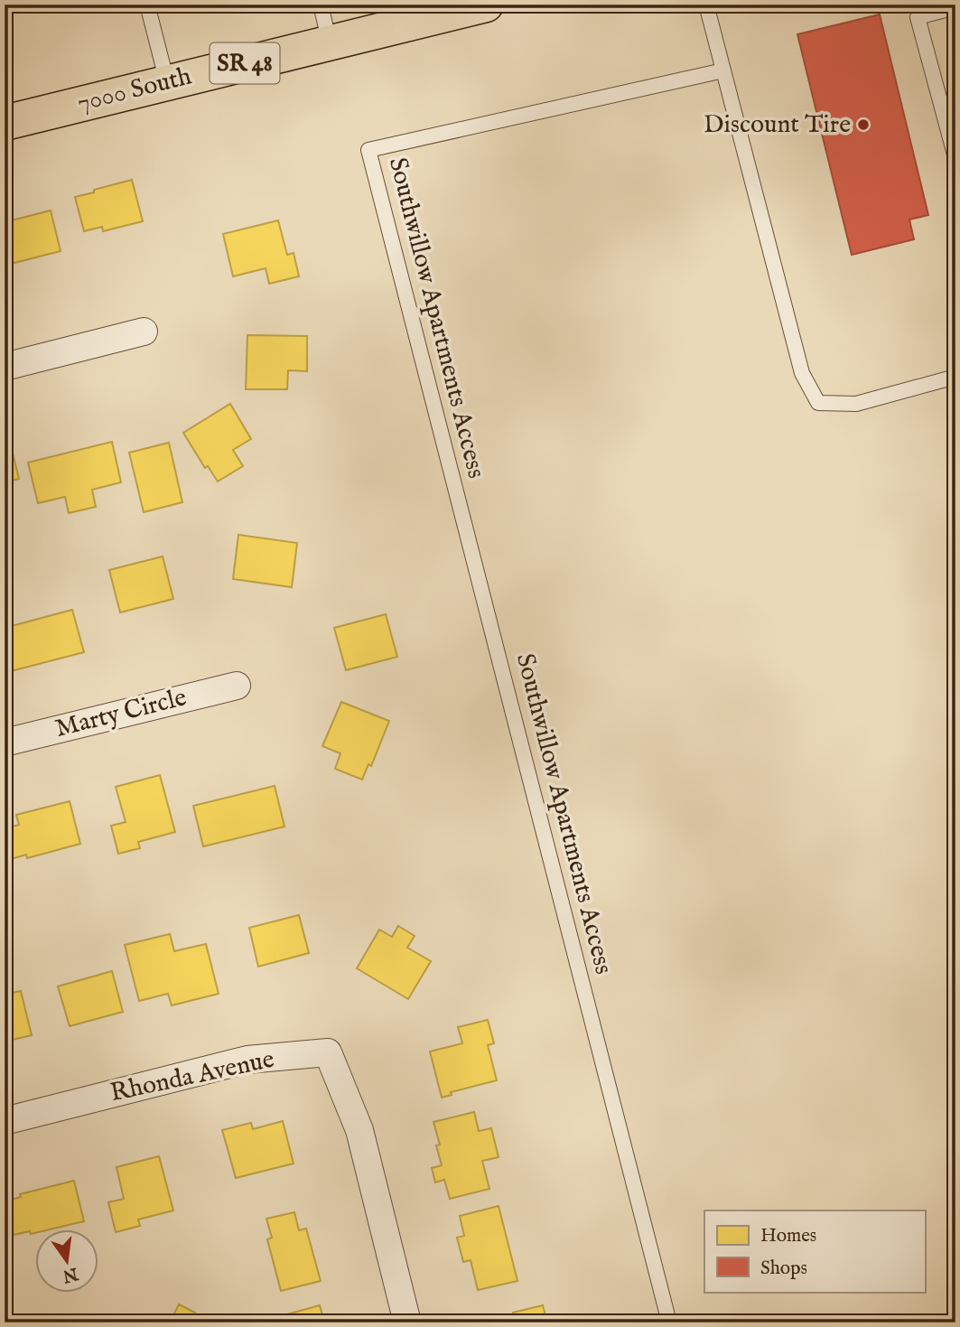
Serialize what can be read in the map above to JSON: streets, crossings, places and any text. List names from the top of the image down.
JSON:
{
  "streets": {
    "main road": ["SR 48", "7000 South"],
    "street": ["Marty Circle", "Rhonda Avenue"],
    "lane": ["Southwillow Apartments Access"]
  },
  "places": ["Discount Tire"],
  "legend": ["Homes", "Shops"],
  "north": "bottom"
}
